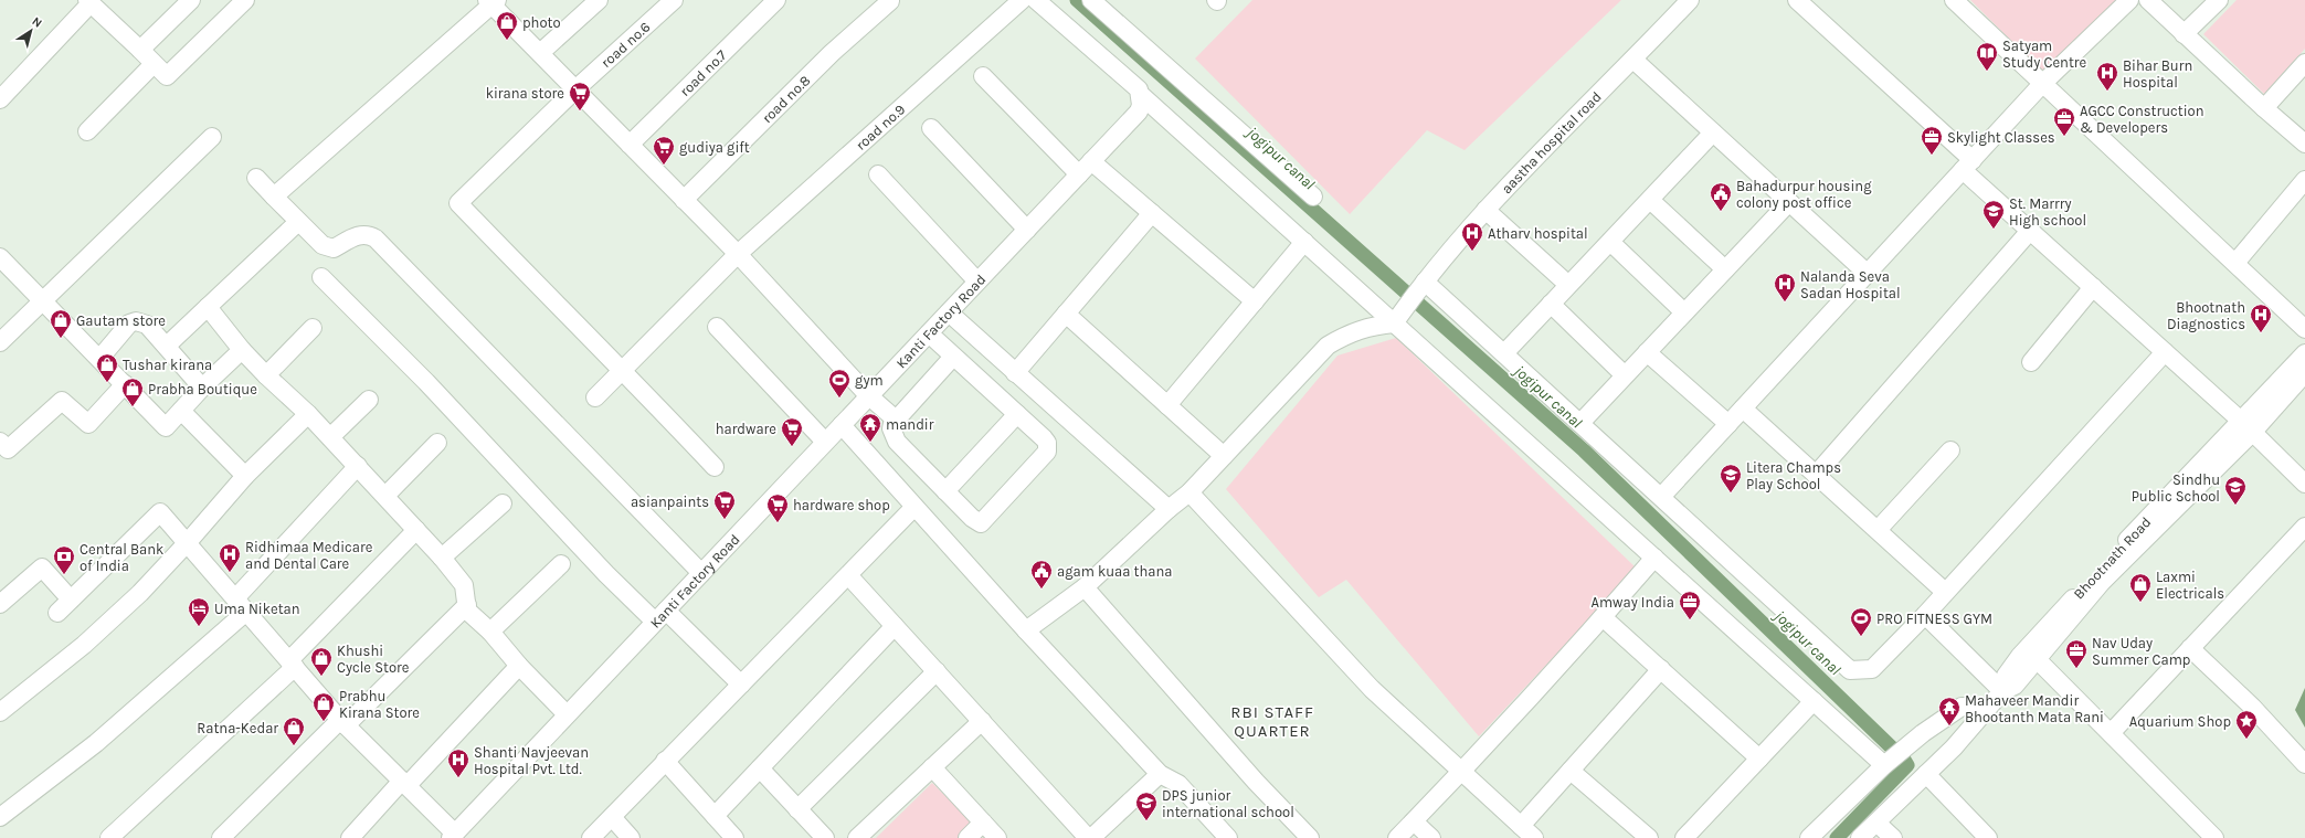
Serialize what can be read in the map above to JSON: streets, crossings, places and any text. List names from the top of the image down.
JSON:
{
  "streets": {
    "street": [
      "road no.6",
      "road no.7",
      "road no.8",
      "road no.9",
      "aastha hospital road",
      "Kanti Factory Road",
      "Bhootnath Road"
    ]
  },
  "crossings": [
    ["road no.6", "road no.9"]
  ],
  "districts": ["RBI STAFF QUARTER"],
  "water": ["jogipur canal"],
  "places": {
    "shop": [
      "photo",
      "Gautam store",
      "Tushar kirana",
      "Prabha Boutique",
      "Laxmi Electricals",
      "Khushi Cycle Store",
      "Prabhu Kirana Store",
      "Ratna-Kedar"
    ],
    "library": ["Satyam Study Centre"],
    "hospital": [
      "Bihar Burn Hospital",
      "Atharv hospital",
      "Nalanda Seva Sadan Hospital",
      "Bhootnath Diagnostics",
      "Ridhimaa Medicare and Dental Care",
      "Shanti Navjeevan Hospital Pvt. Ltd."
    ],
    "supermarket": [
      "kirana store",
      "gudiya gift",
      "hardware",
      "asianpaints",
      "hardware shop"
    ],
    "office": [
      "AGCC Construction & Developers",
      "Skylight Classes",
      "Amway India",
      "Nav Uday Summer Camp"
    ],
    "public building": ["Bahadurpur housing colony post office", "agam kuaa thana"],
    "school or university": [
      "St. Marrry High school",
      "Litera Champs Play School",
      "Sindhu Public School",
      "DPS junior international school"
    ],
    "sports": ["gym", "PRO FITNESS GYM"],
    "temple": ["mandir", "Mahaveer Mandir Bhootanth Mata Rani"],
    "bank": ["Central Bank of India"],
    "hotel": ["Uma Niketan"],
    "place": ["Aquarium Shop"]
  },
  "north": "top right"
}
